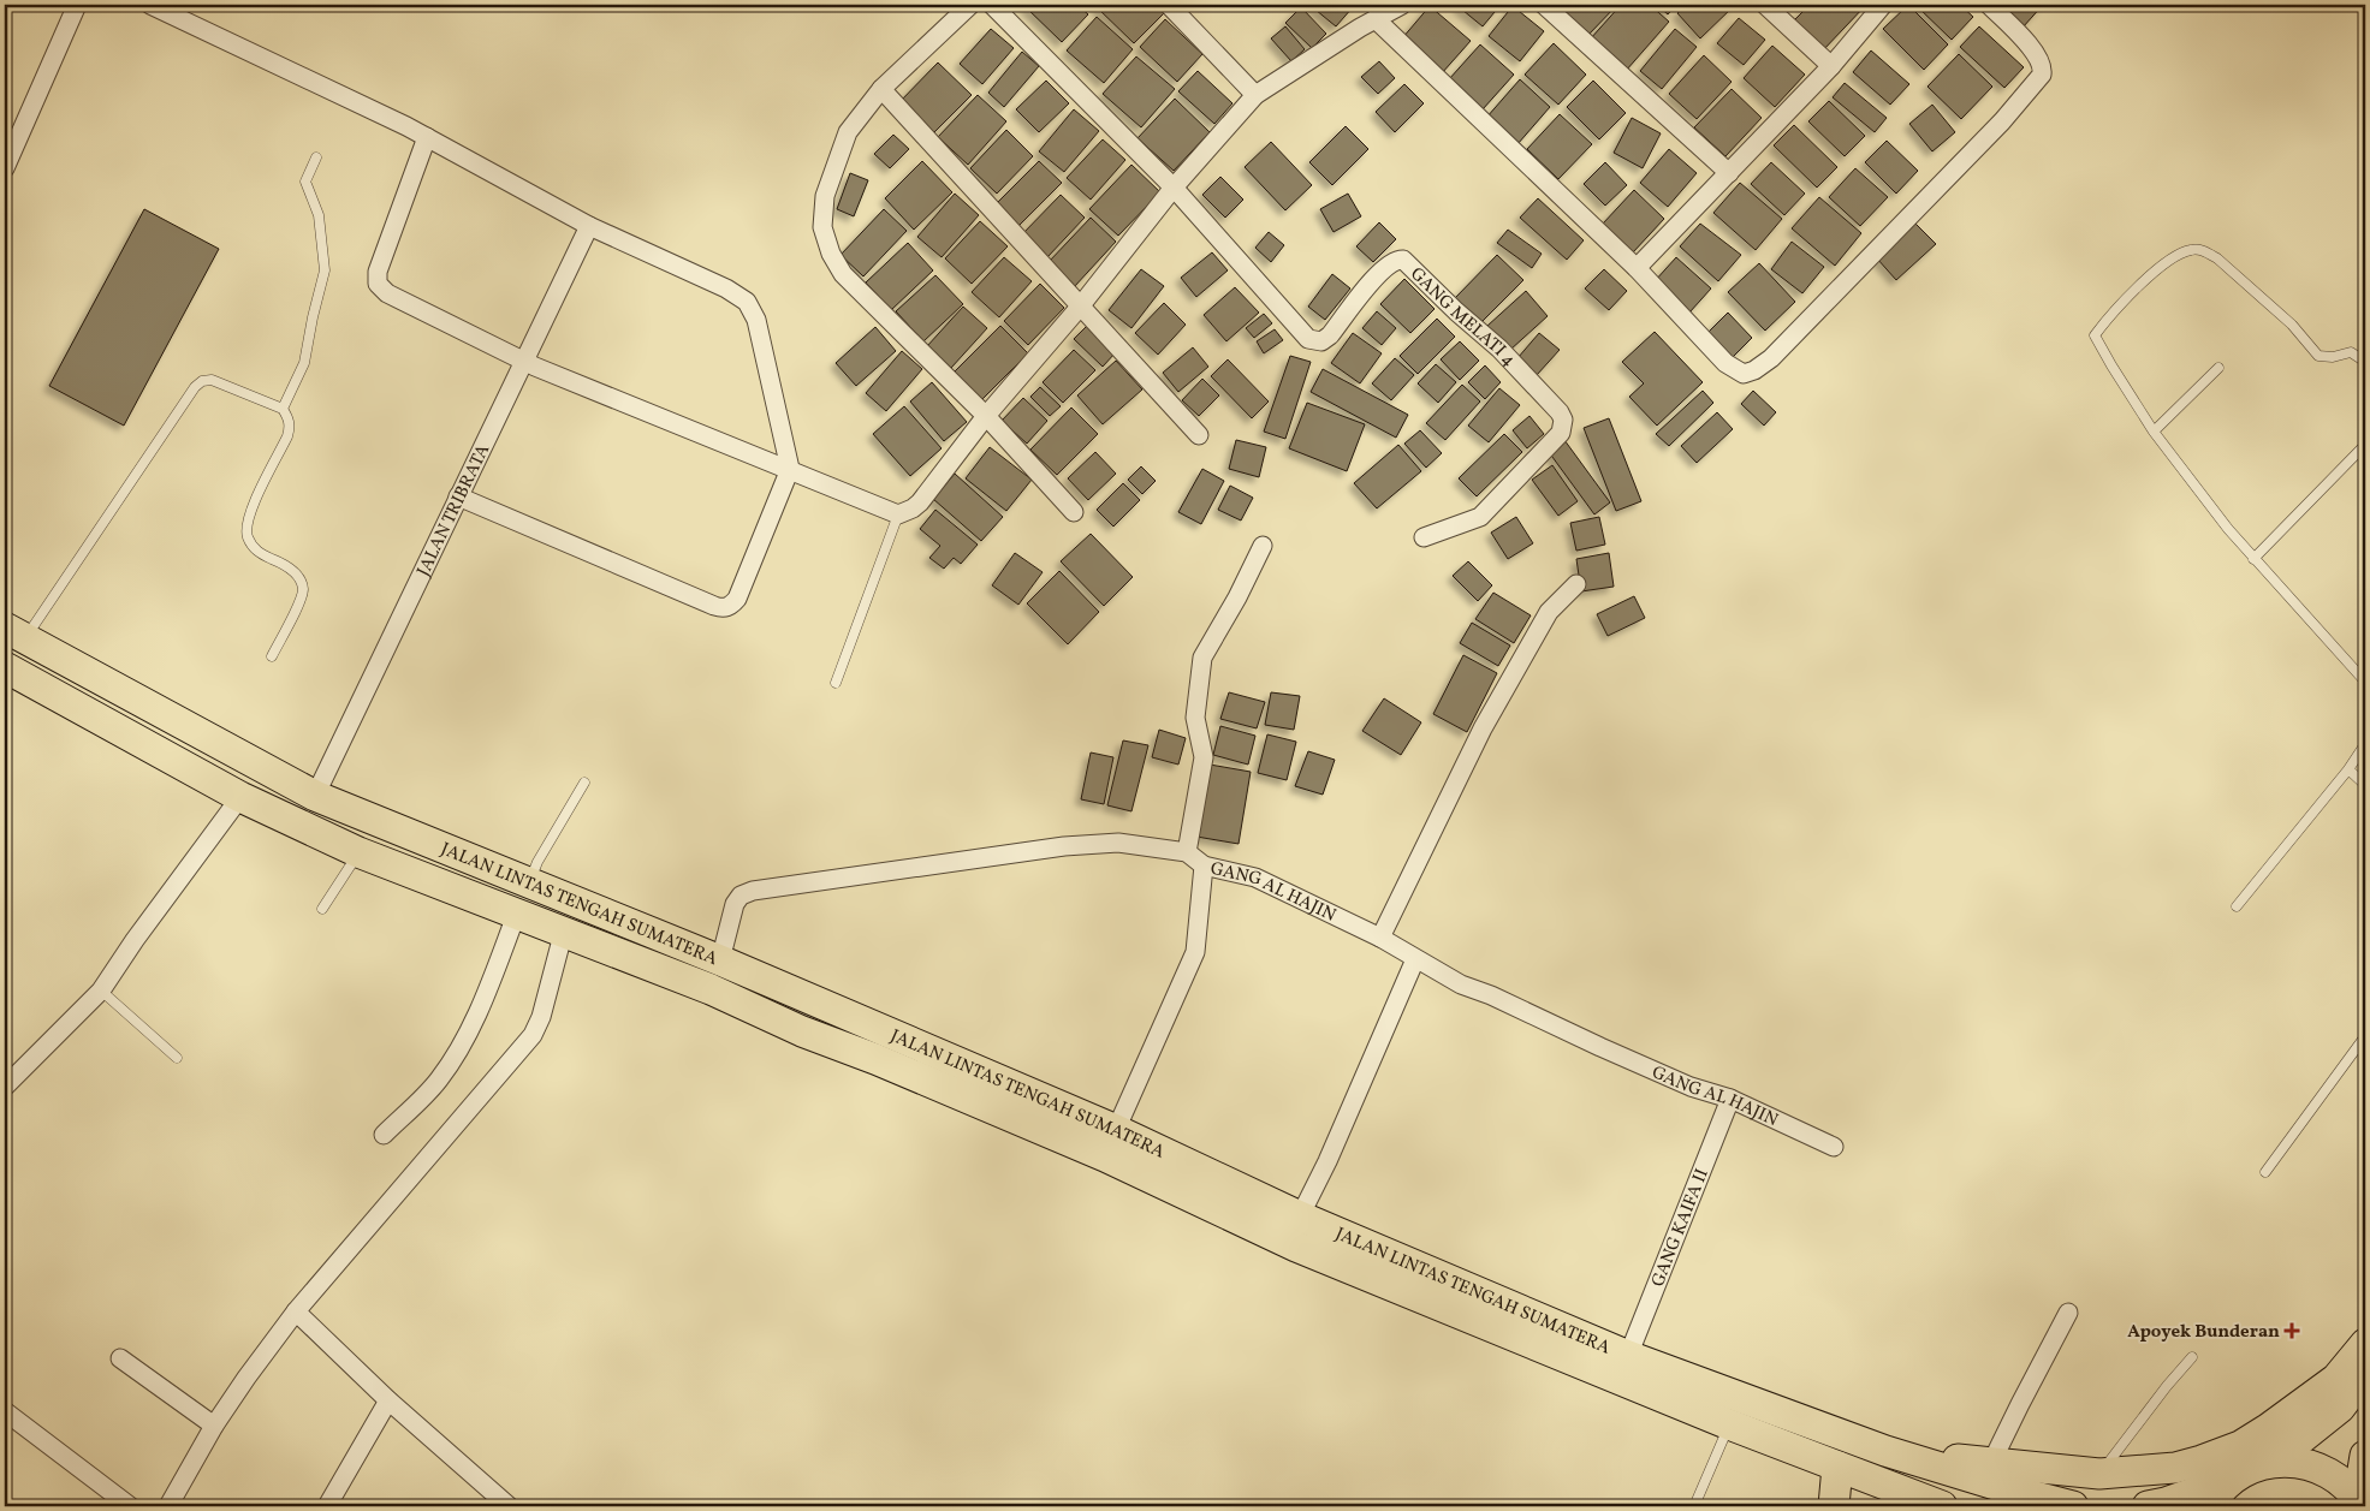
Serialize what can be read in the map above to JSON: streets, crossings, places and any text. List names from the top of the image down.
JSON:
{
  "streets": {
    "highway": ["JALAN LINTAS TENGAH SUMATERA"],
    "street": [
      "GANG MELATI 4",
      "JALAN TRIBRATA",
      "GANG AL HAJIN",
      "GANG KAIFA II"
    ]
  },
  "crossings": [
    ["JALAN TRIBRATA", "JALAN LINTAS TENGAH SUMATERA"],
    ["GANG AL HAJIN", "GANG KAIFA II"],
    ["JALAN LINTAS TENGAH SUMATERA", "GANG KAIFA II"]
  ],
  "places": {
    "health": ["Apoyek Bunderan"]
  }
}
